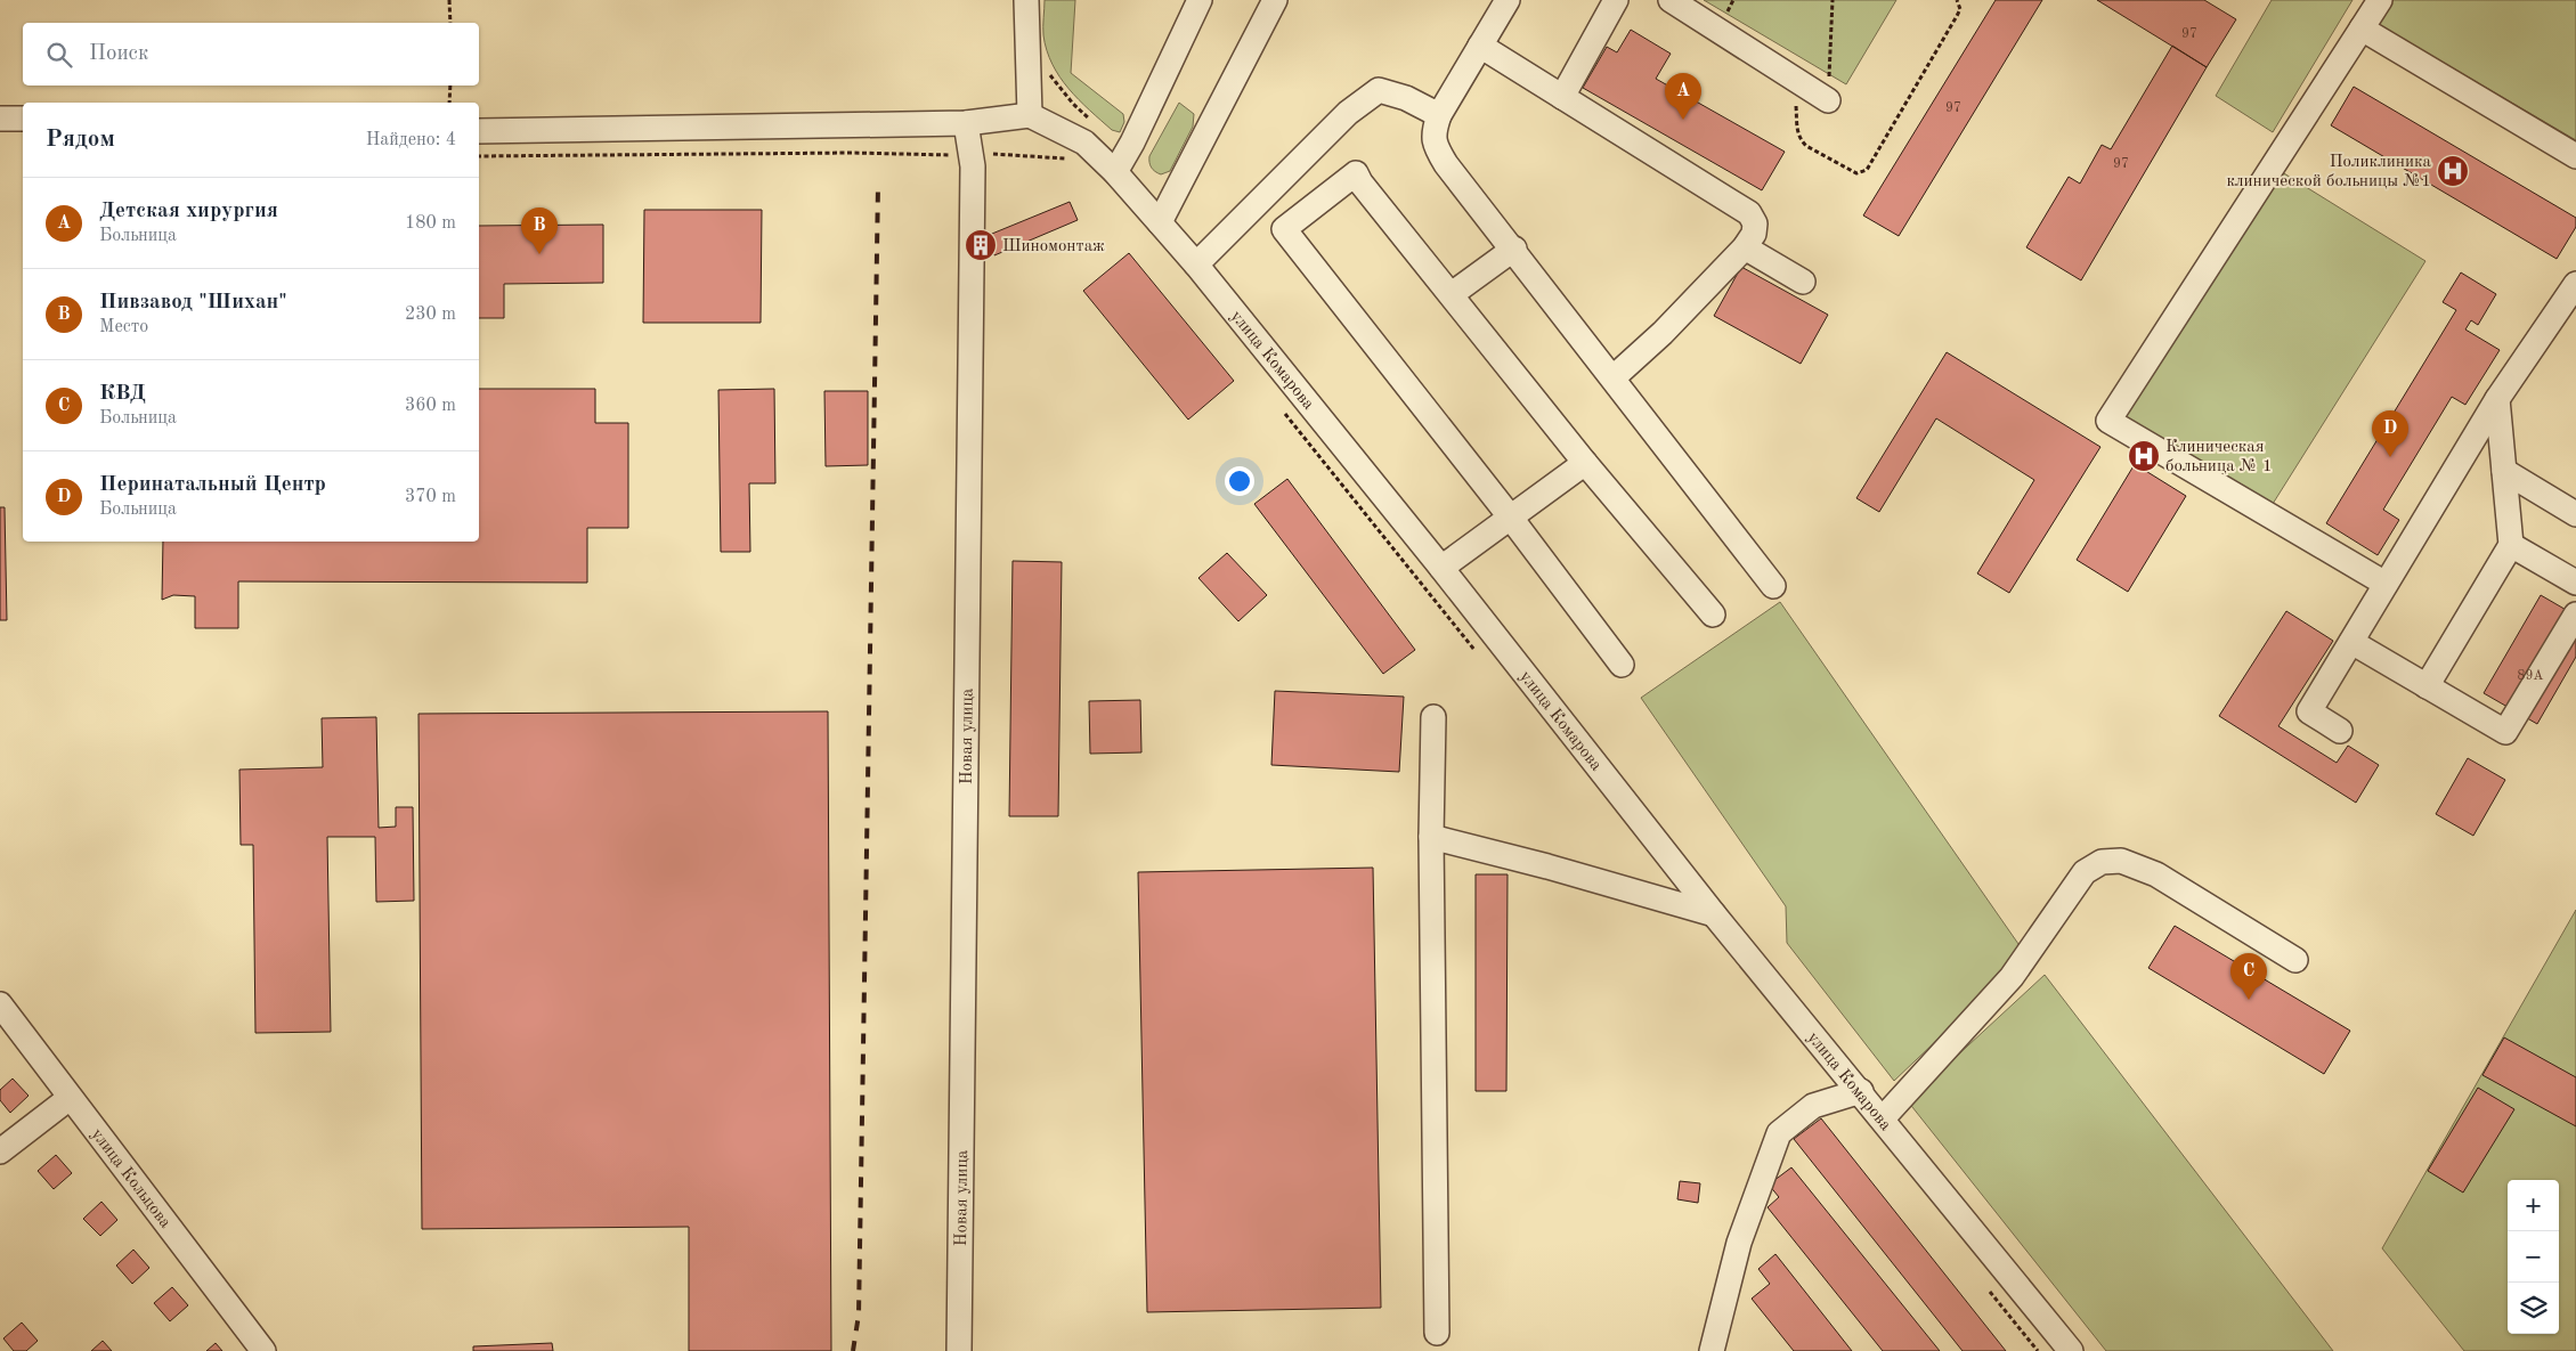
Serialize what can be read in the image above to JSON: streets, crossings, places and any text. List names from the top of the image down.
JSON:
{
  "streets": {
    "street": ["улица Комарова", "Новая улица", "улица Кольцова"]
  },
  "places": {
    "hospital": ["Поликлиника клинической больницы №1", "Клиническая больница № 1"],
    "building": ["Шиномонтаж"]
  },
  "house_numbers": [
    "97",
    "97",
    "97",
    "89А"
  ],
  "page": {
    "search": "Поиск",
    "pins": [
      "A",
      "B",
      "D",
      "C"
    ],
    "heading": ["Рядом", "Найдено: 4"],
    "list": [
      {
        "mark": "A",
        "name": "Детская хирургия",
        "note": "Больница",
        "value": "180 m"
      },
      {
        "mark": "B",
        "name": "Пивзавод \"Шихан\"",
        "note": "Место",
        "value": "230 m"
      },
      {
        "mark": "C",
        "name": "КВД",
        "note": "Больница",
        "value": "360 m"
      },
      {
        "mark": "D",
        "name": "Перинатальный Центр",
        "note": "Больница",
        "value": "370 m"
      }
    ],
    "map_buttons": ["+", "−"]
  }
}
